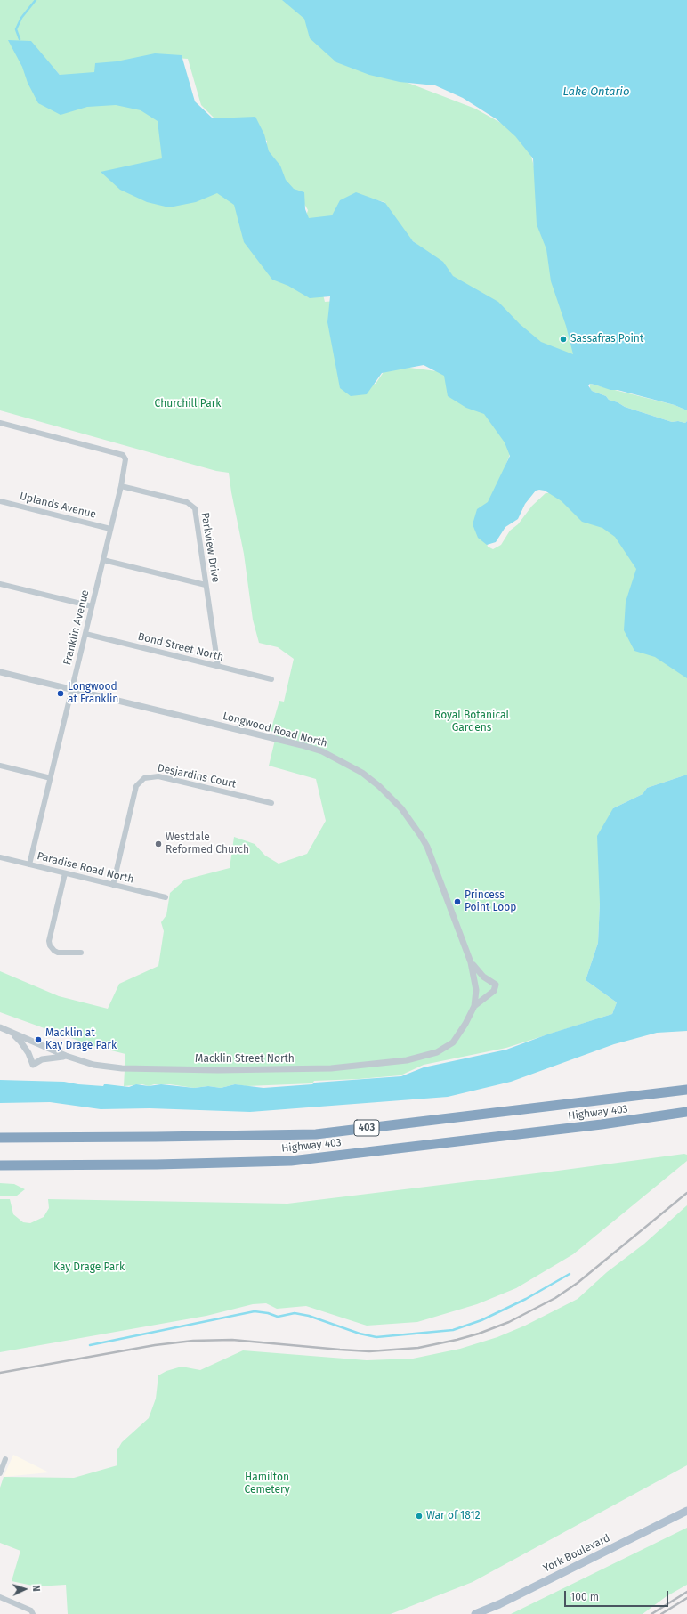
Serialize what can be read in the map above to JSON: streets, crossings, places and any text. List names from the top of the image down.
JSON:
{
  "streets": {
    "highway": ["Highway 403", "403"],
    "main road": ["York Boulevard"],
    "street": [
      "Uplands Avenue",
      "Parkview Drive",
      "Franklin Avenue",
      "Bond Street North",
      "Longwood Road North",
      "Desjardins Court",
      "Paradise Road North",
      "Macklin Street North"
    ]
  },
  "crossings": [
    ["Uplands Avenue", "Franklin Avenue"],
    ["Parkview Drive", "Franklin Avenue"],
    ["Parkview Drive", "Bond Street North"],
    ["Franklin Avenue", "Bond Street North"],
    ["Franklin Avenue", "Longwood Road North"],
    ["Franklin Avenue", "Paradise Road North"],
    ["Longwood Road North", "Macklin Street North"],
    ["Desjardins Court", "Paradise Road North"]
  ],
  "water": ["Lake Ontario"],
  "parks": [
    "Churchill Park",
    "Royal Botanical Gardens",
    "Kay Drage Park",
    "Hamilton Cemetery"
  ],
  "places": [
    "Sassafras Point",
    "Longwood at Franklin",
    "Westdale Reformed Church",
    "Princess Point Loop",
    "Macklin at Kay Drage Park",
    "War of 1812"
  ],
  "scale_bar": "100 m",
  "north": "right"
}
